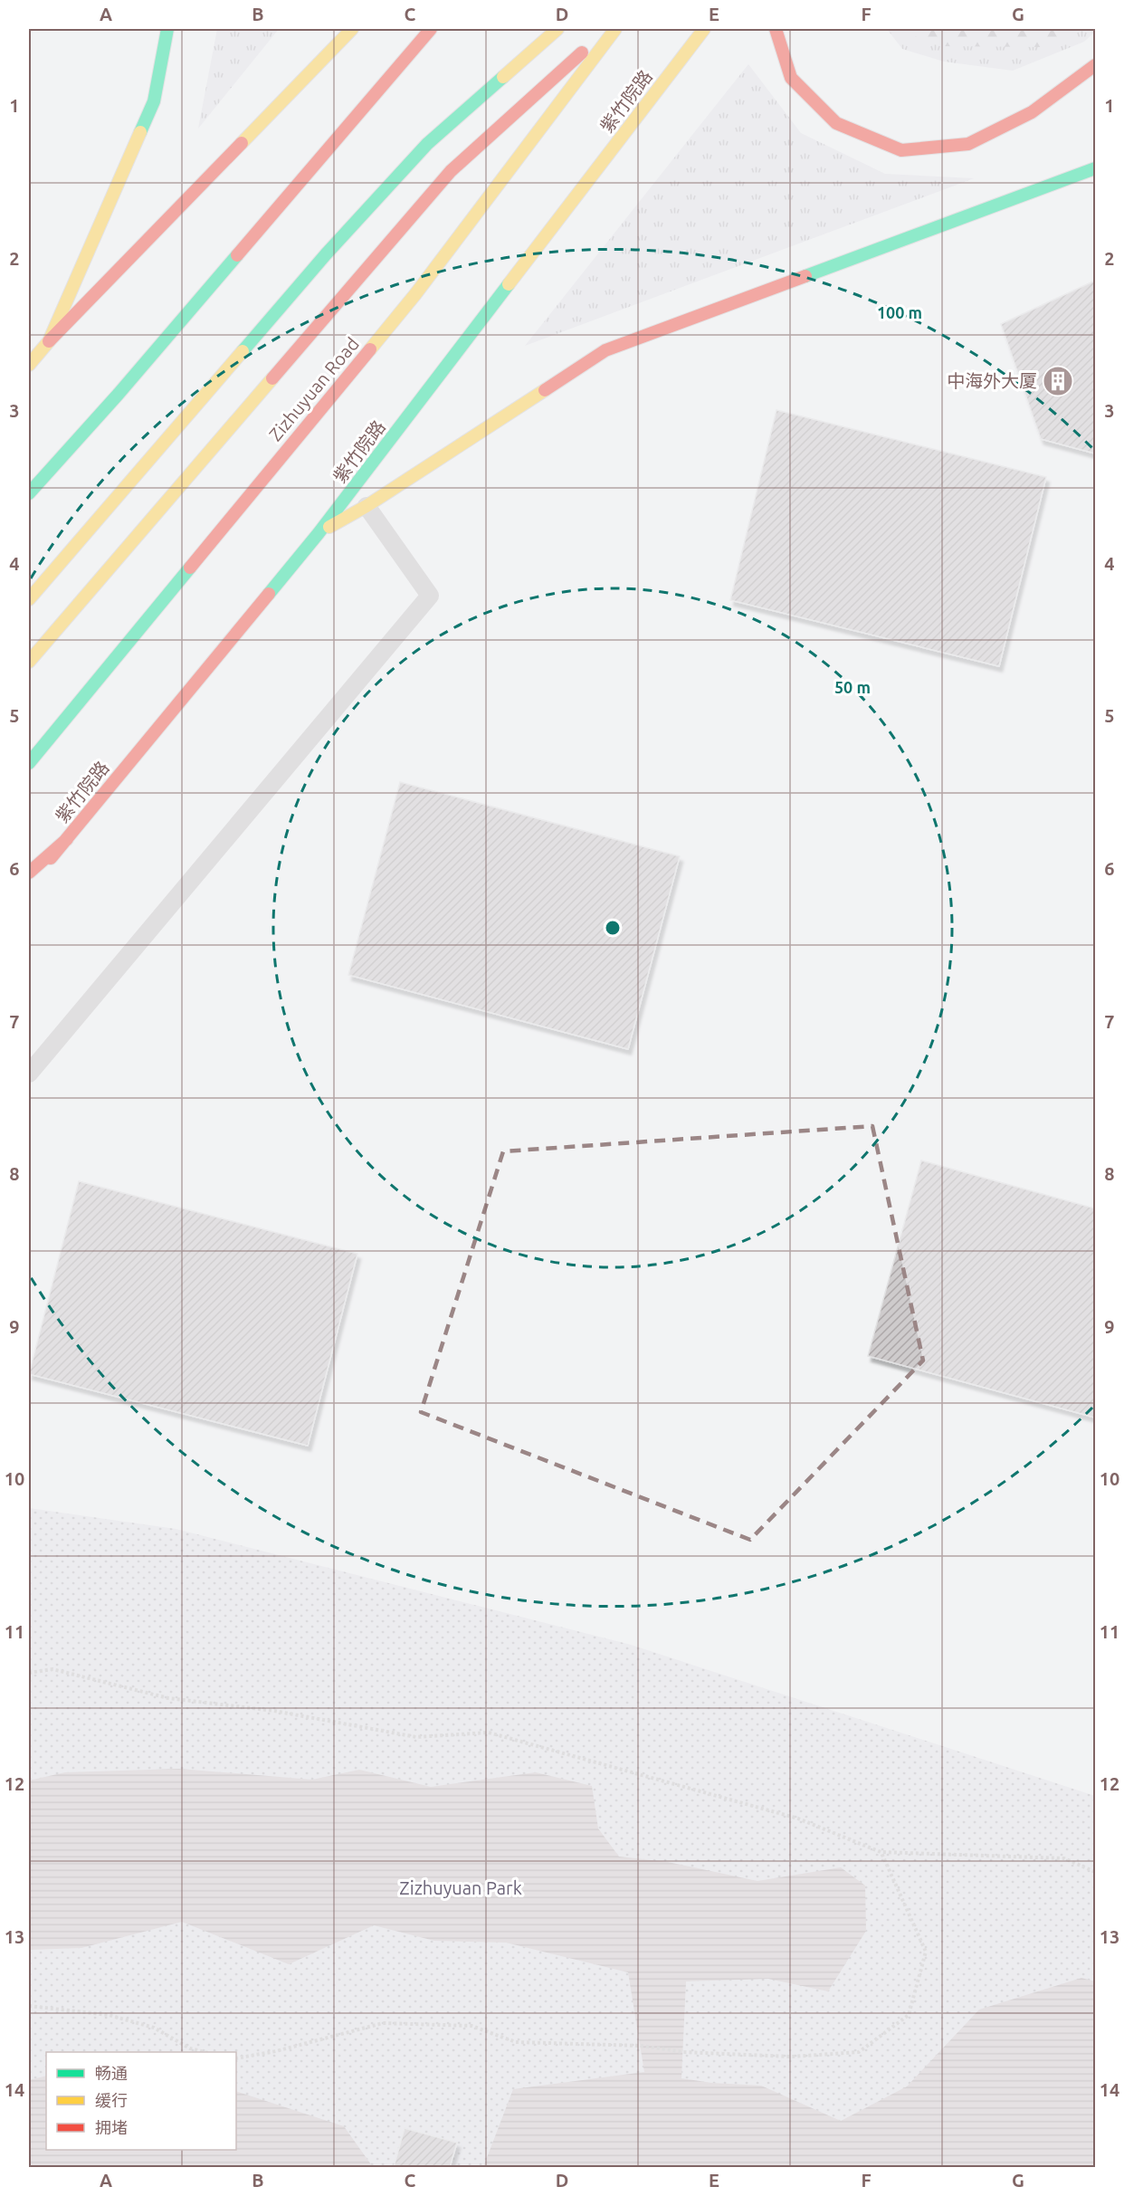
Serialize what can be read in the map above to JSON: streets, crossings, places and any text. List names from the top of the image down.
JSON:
{
  "streets": {
    "main road": ["紫竹院路", "Zizhuyuan Road"]
  },
  "parks": ["Zizhuyuan Park"],
  "places": {
    "building": ["中海外大厦"]
  },
  "legend": ["畅通", "缓行", "拥堵"],
  "grid": {
    "columns": [
      "A",
      "B",
      "C",
      "D",
      "E",
      "F",
      "G"
    ],
    "rows": [
      "1",
      "2",
      "3",
      "4",
      "5",
      "6",
      "7",
      "8",
      "9",
      "10",
      "11",
      "12",
      "13",
      "14"
    ]
  },
  "rings": ["100 m", "50 m"]
}
